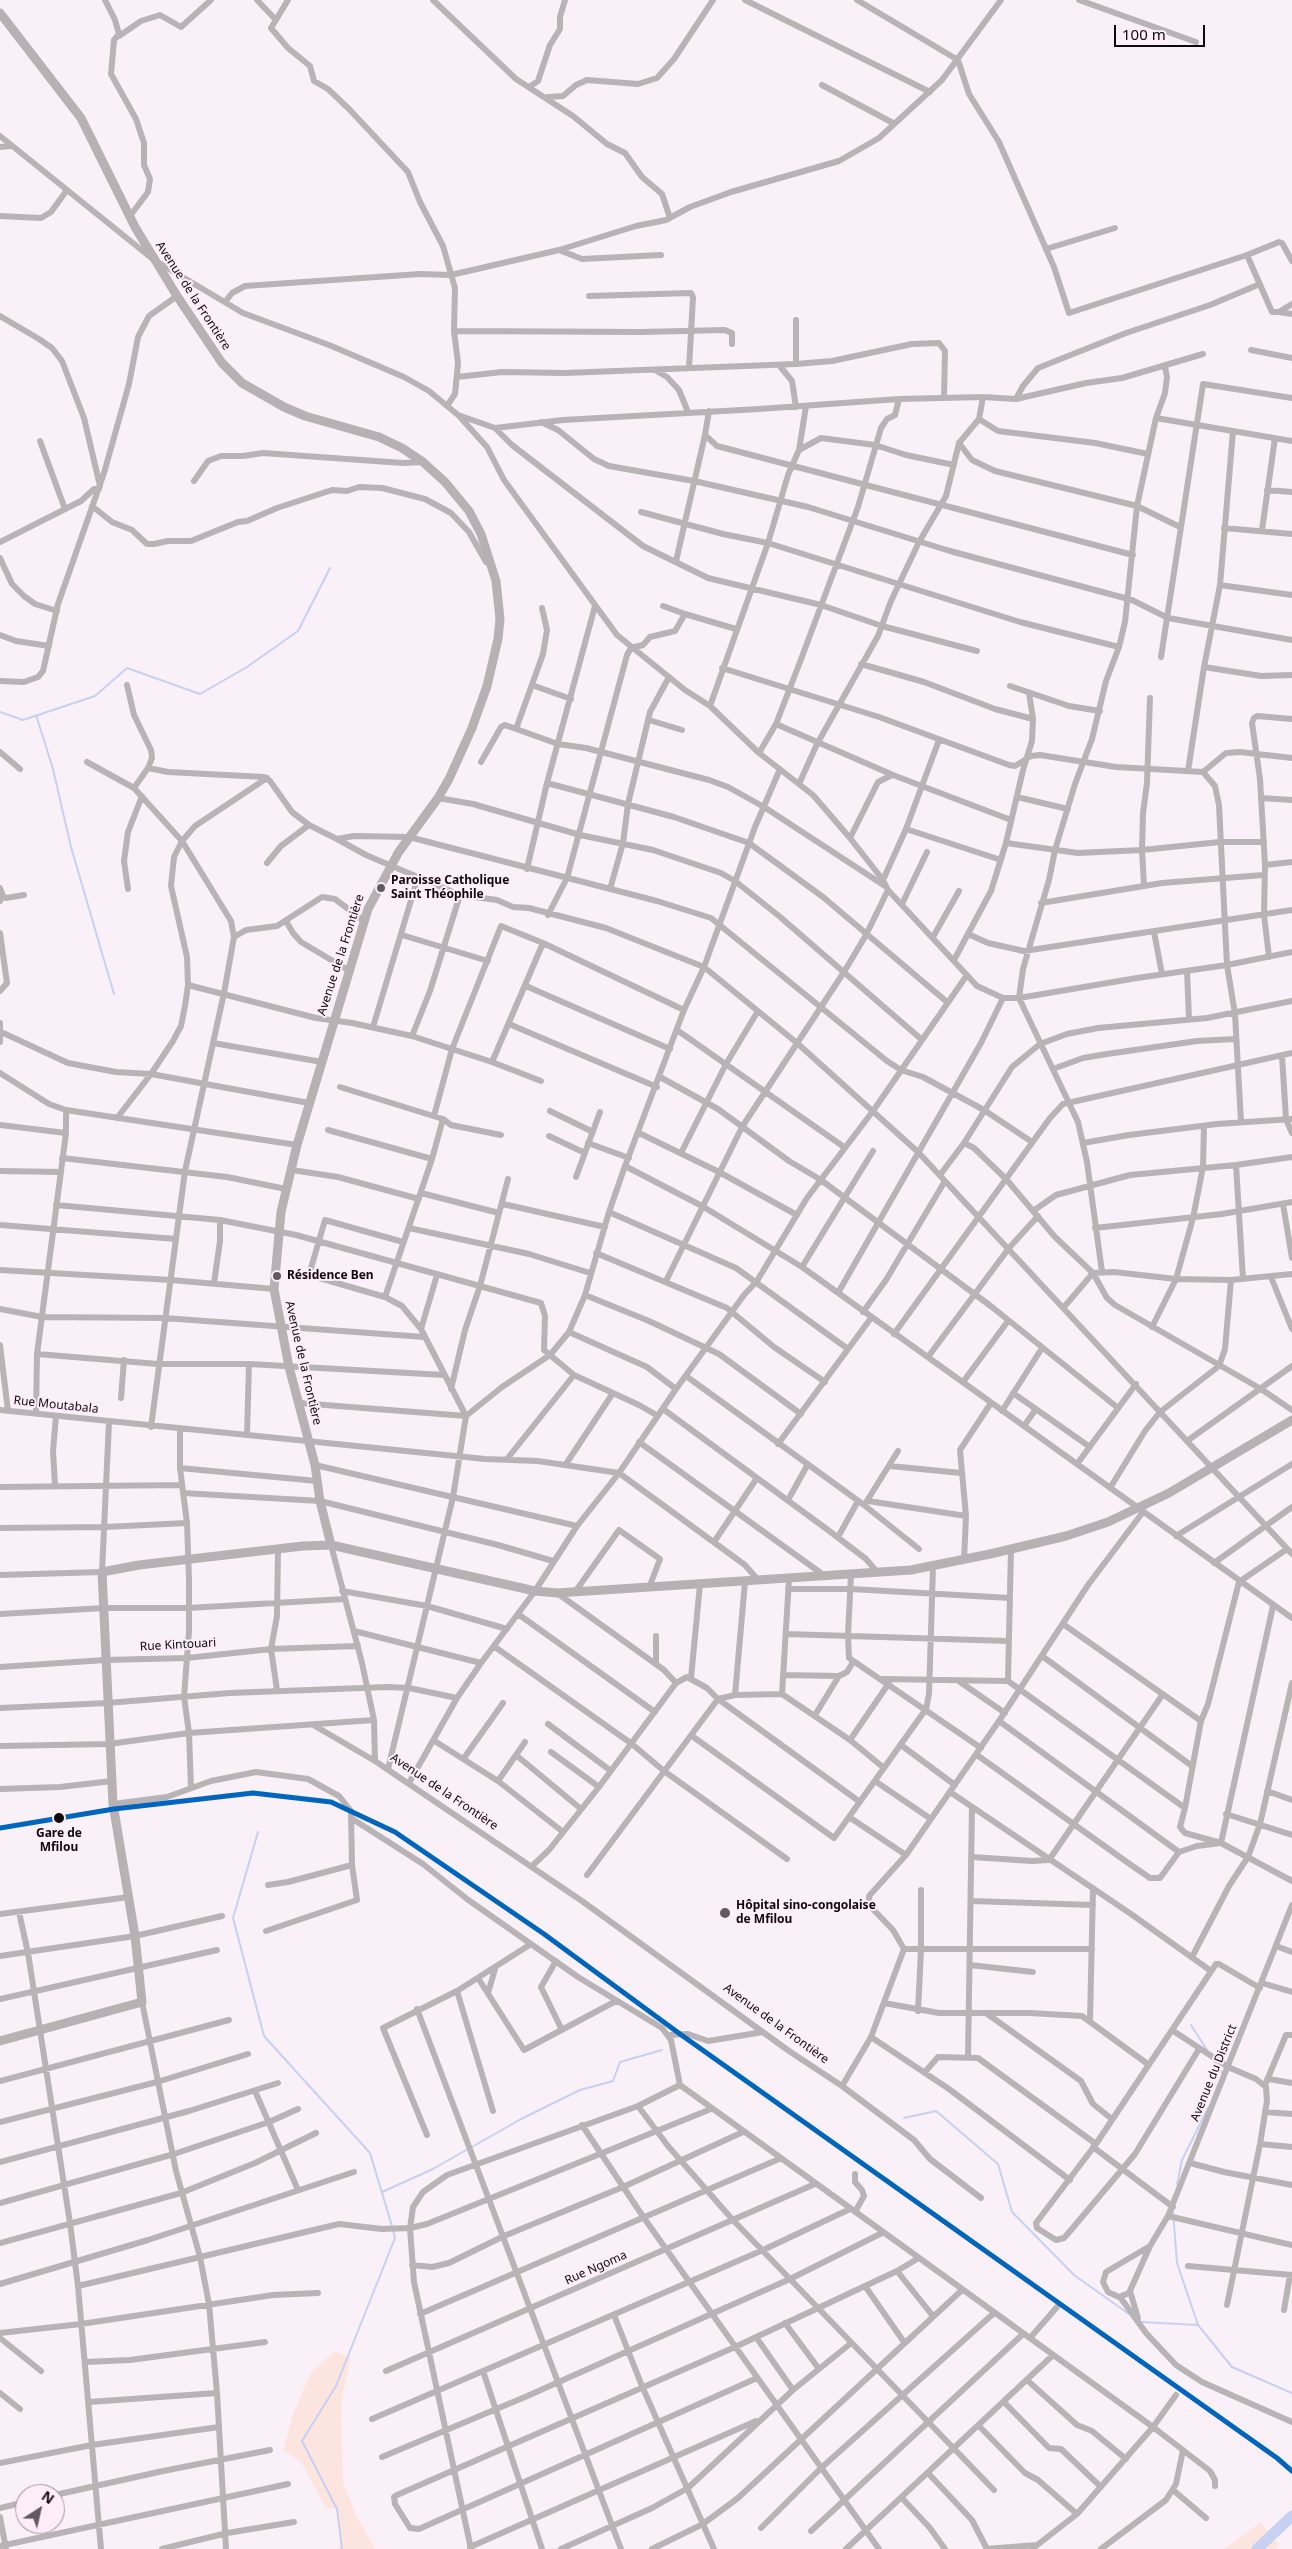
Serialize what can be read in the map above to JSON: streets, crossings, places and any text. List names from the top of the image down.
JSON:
{
  "streets": {
    "street": [
      "Avenue de la Frontière",
      "Rue Moutabala",
      "Rue Kintouari",
      "Avenue du District",
      "Rue Ngoma"
    ]
  },
  "crossings": [
    ["Avenue de la Frontière", "Rue Moutabala"],
    ["Avenue de la Frontière", "Rue Kintouari"]
  ],
  "places": [
    "Paroisse Catholique Saint Théophile",
    "Résidence Ben",
    "Gare de Mfilou",
    "Hôpital sino-congolaise de Mfilou"
  ],
  "scale_bar": "100 m",
  "north": "top right"
}
